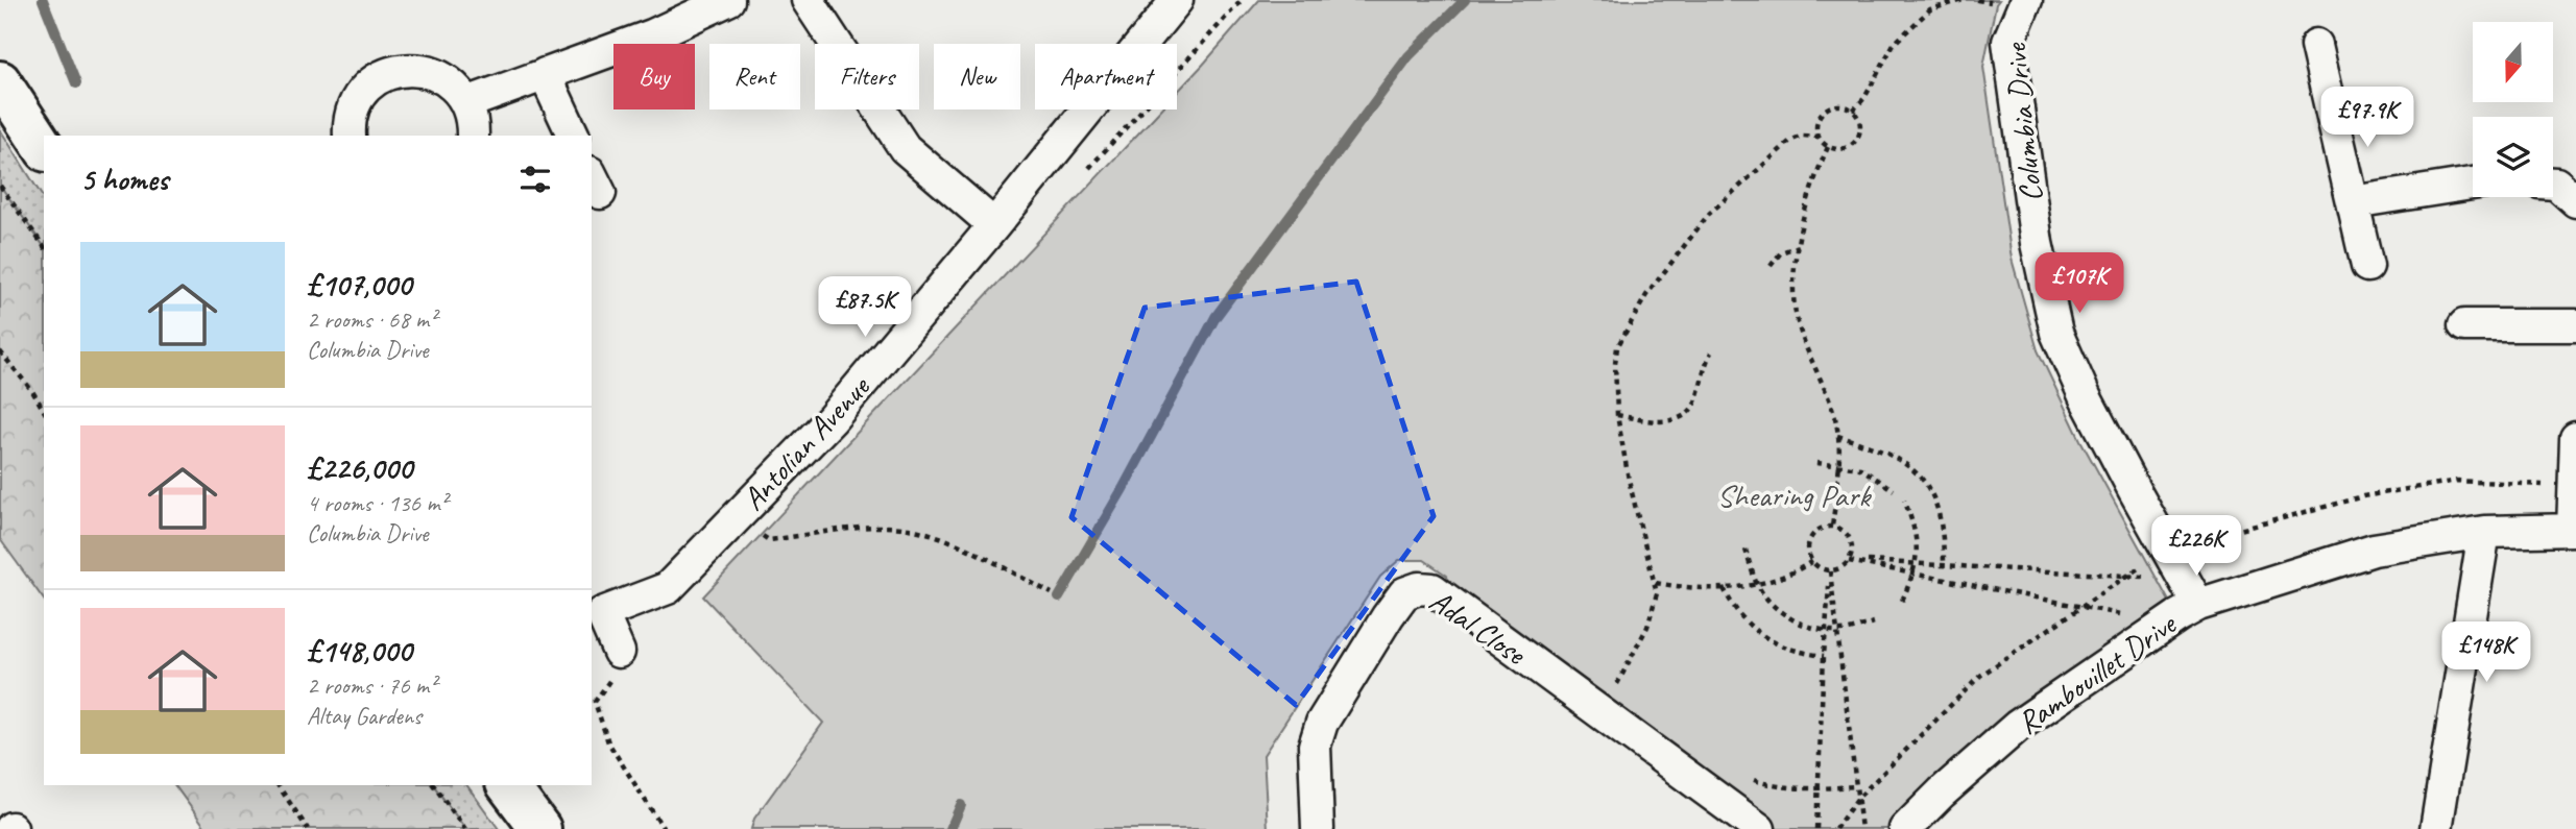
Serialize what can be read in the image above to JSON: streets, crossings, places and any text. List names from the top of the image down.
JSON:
{
  "streets": {
    "street": [
      "Columbia Drive",
      "Antolian Avenue",
      "Adal Close",
      "Rambouillet Drive"
    ]
  },
  "crossings": [
    ["Columbia Drive", "Rambouillet Drive"]
  ],
  "parks": ["Shearing Park"],
  "north": "bottom",
  "page": {
    "chip": [
      "Buy",
      "Rent",
      "Filters",
      "New",
      "Apartment"
    ],
    "price": [
      "£97.9K",
      "£107K",
      "£87.5K",
      "£226K",
      "£148K"
    ],
    "heading": "5 homes",
    "list": [
      {
        "name": "£107,000",
        "note": "2 rooms · 68 m² · Columbia Drive"
      },
      {
        "name": "£226,000",
        "note": "4 rooms · 136 m² · Columbia Drive"
      },
      {
        "name": "£148,000",
        "note": "2 rooms · 76 m² · Altay Gardens"
      }
    ]
  }
}
